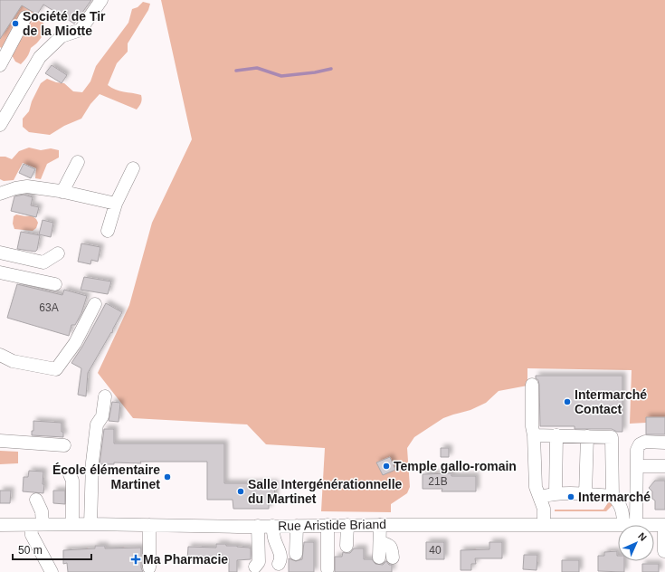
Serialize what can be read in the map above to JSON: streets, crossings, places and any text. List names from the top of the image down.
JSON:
{
  "streets": {
    "street": ["Rue Aristide Briand"]
  },
  "places": {
    "other": [
      "Société de Tir de la Miotte",
      "Intermarché Contact",
      "Temple gallo-romain",
      "École élémentaire Martinet",
      "Salle Intergénérationnelle du Martinet",
      "Intermarché"
    ],
    "health": ["Ma Pharmacie"]
  },
  "house_numbers": ["63A", "21B", "40"],
  "scale_bar": "50 m",
  "north": "top right"
}
